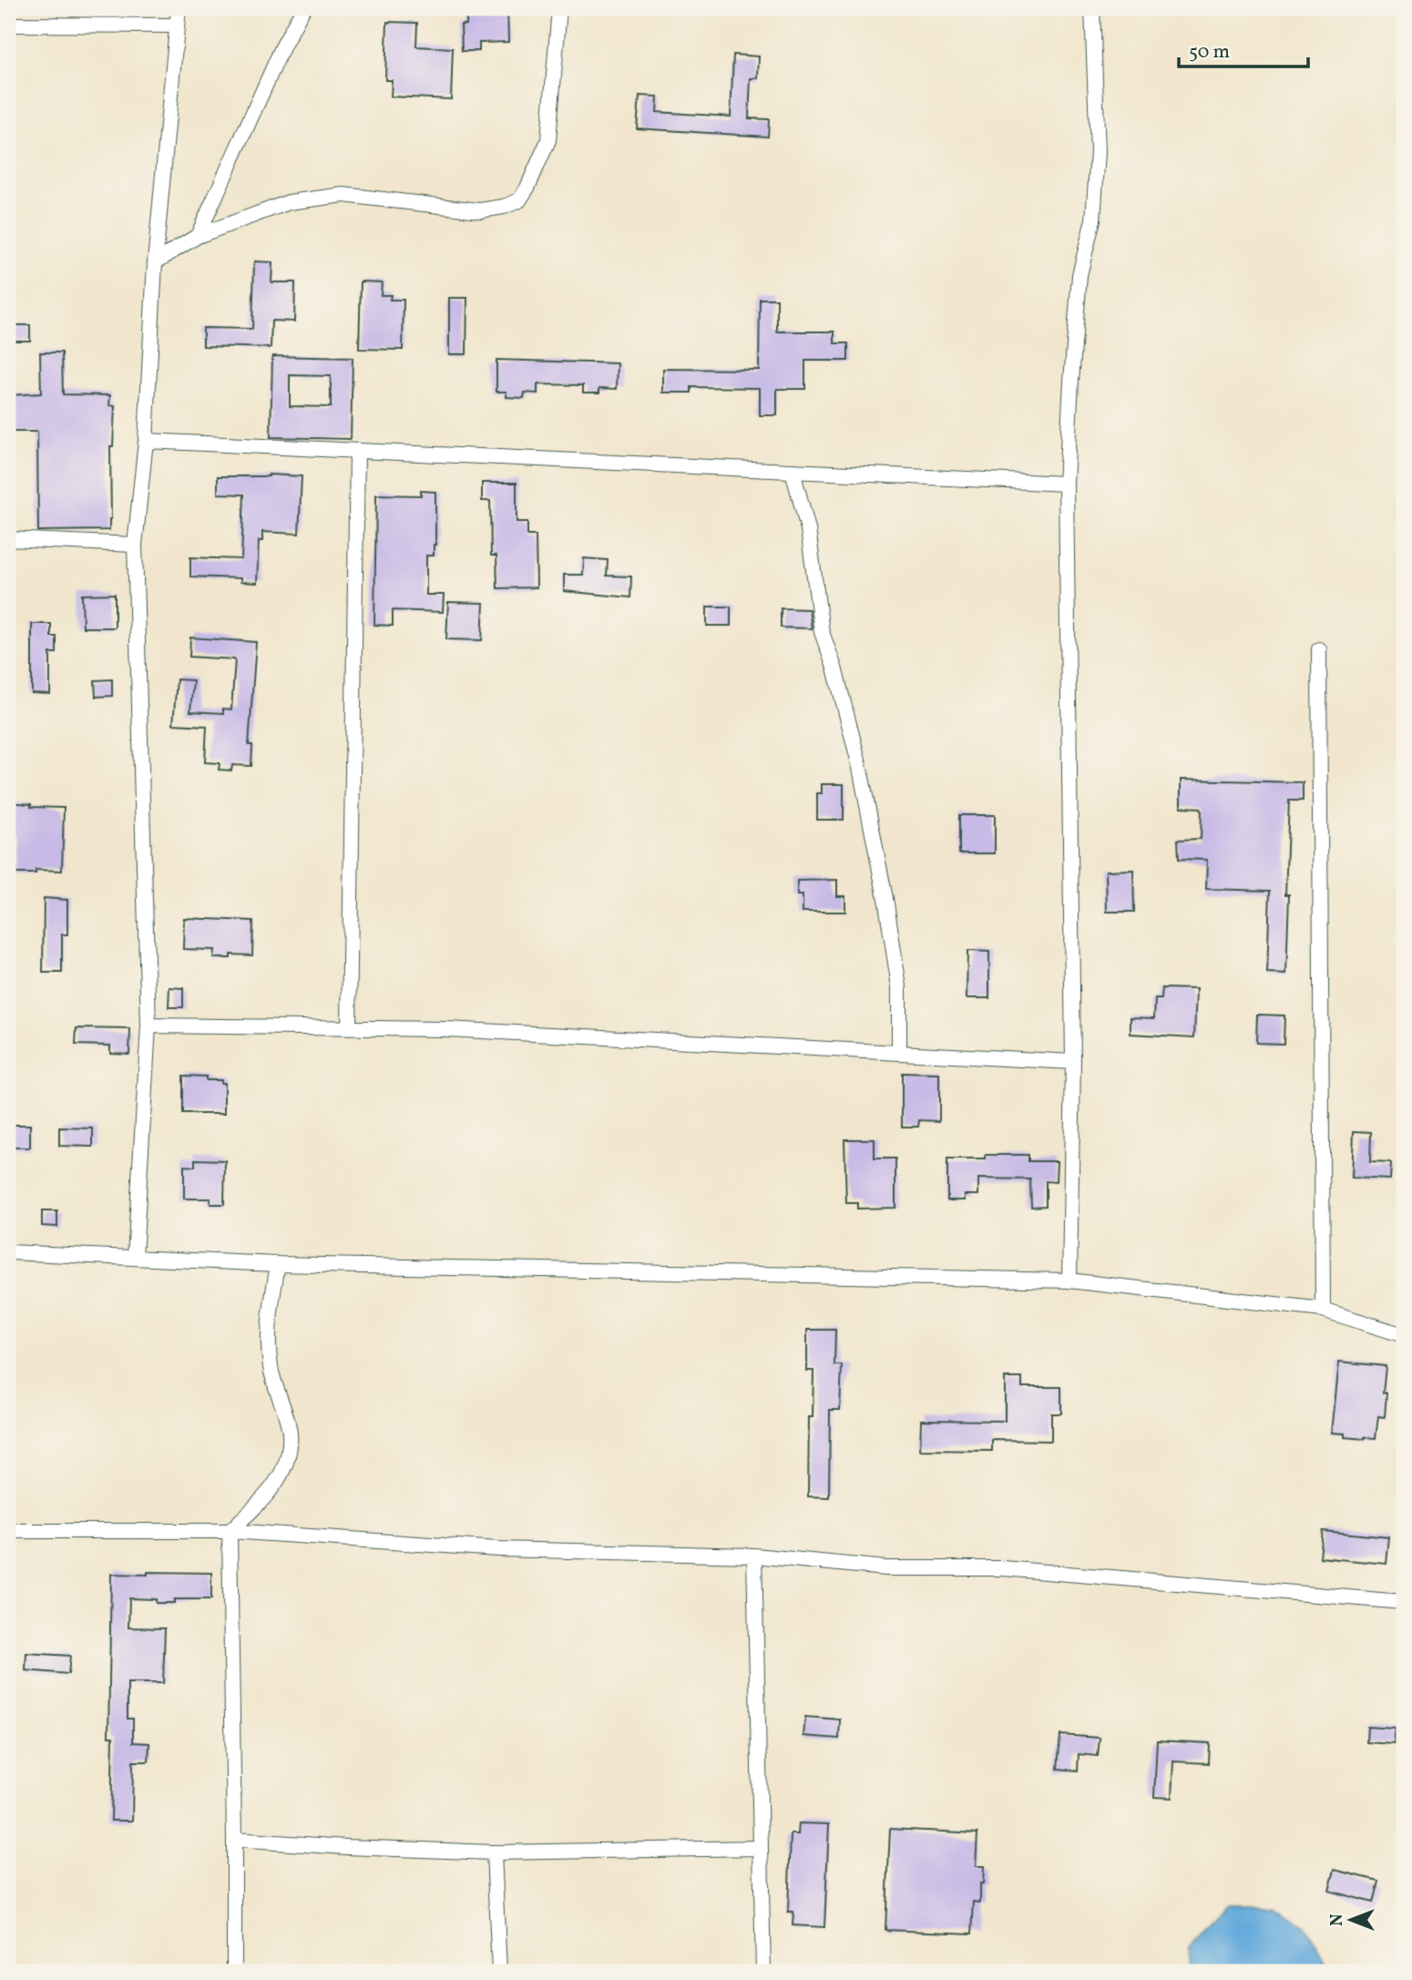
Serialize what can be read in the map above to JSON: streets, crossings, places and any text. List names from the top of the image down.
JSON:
{
  "scale_bar": "50 m",
  "north": "left"
}
